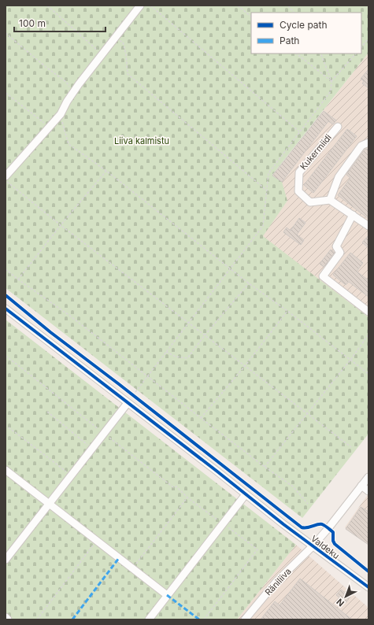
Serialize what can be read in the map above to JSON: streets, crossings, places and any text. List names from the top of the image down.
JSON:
{
  "streets": {
    "street": ["Kukermiidi", "Valdeku", "Räniliiva"]
  },
  "crossings": [
    ["Valdeku", "Räniliiva"]
  ],
  "parks": ["Liiva kalmistu"],
  "legend": ["Cycle path", "Path"],
  "scale_bar": "100 m",
  "north": "bottom left"
}
